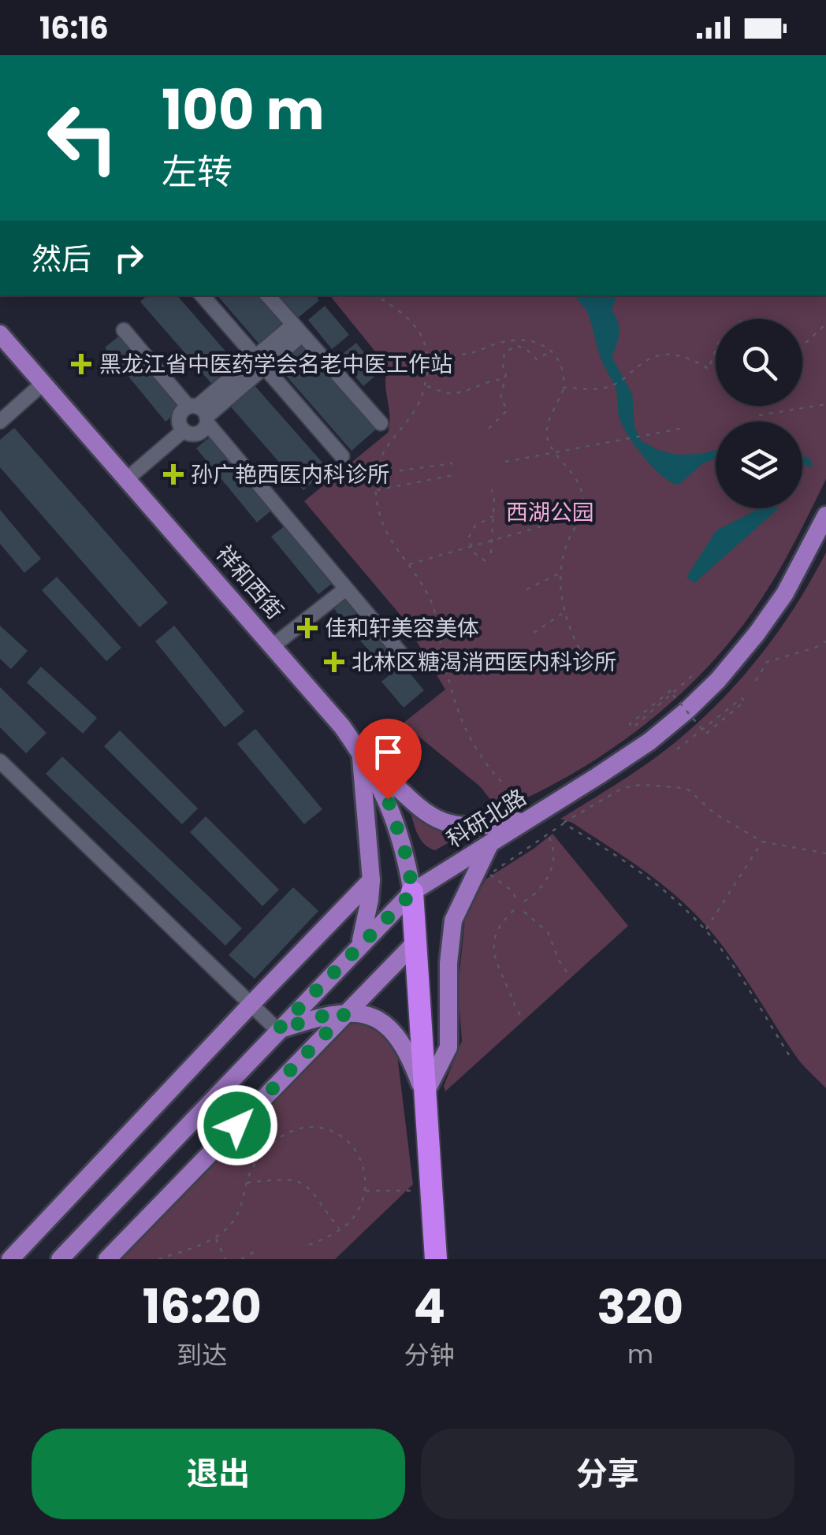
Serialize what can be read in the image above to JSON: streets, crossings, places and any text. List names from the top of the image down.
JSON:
{
  "streets": {
    "main road": ["祥和西街", "科研北路"]
  },
  "crossings": [
    ["祥和西街", "科研北路"]
  ],
  "parks": ["西湖公园"],
  "places": {
    "health": [
      "黑龙江省中医药学会名老中医工作站",
      "孙广艳西医内科诊所",
      "佳和轩美容美体",
      "北林区糖渴消西医内科诊所"
    ]
  },
  "page": {
    "status": "16:16",
    "turn": ["100 m", "左转"],
    "then": "然后",
    "eta": [
      "16:20",
      "到达",
      "4",
      "分钟",
      "320",
      "m"
    ],
    "buttons": ["退出", "分享"]
  }
}
